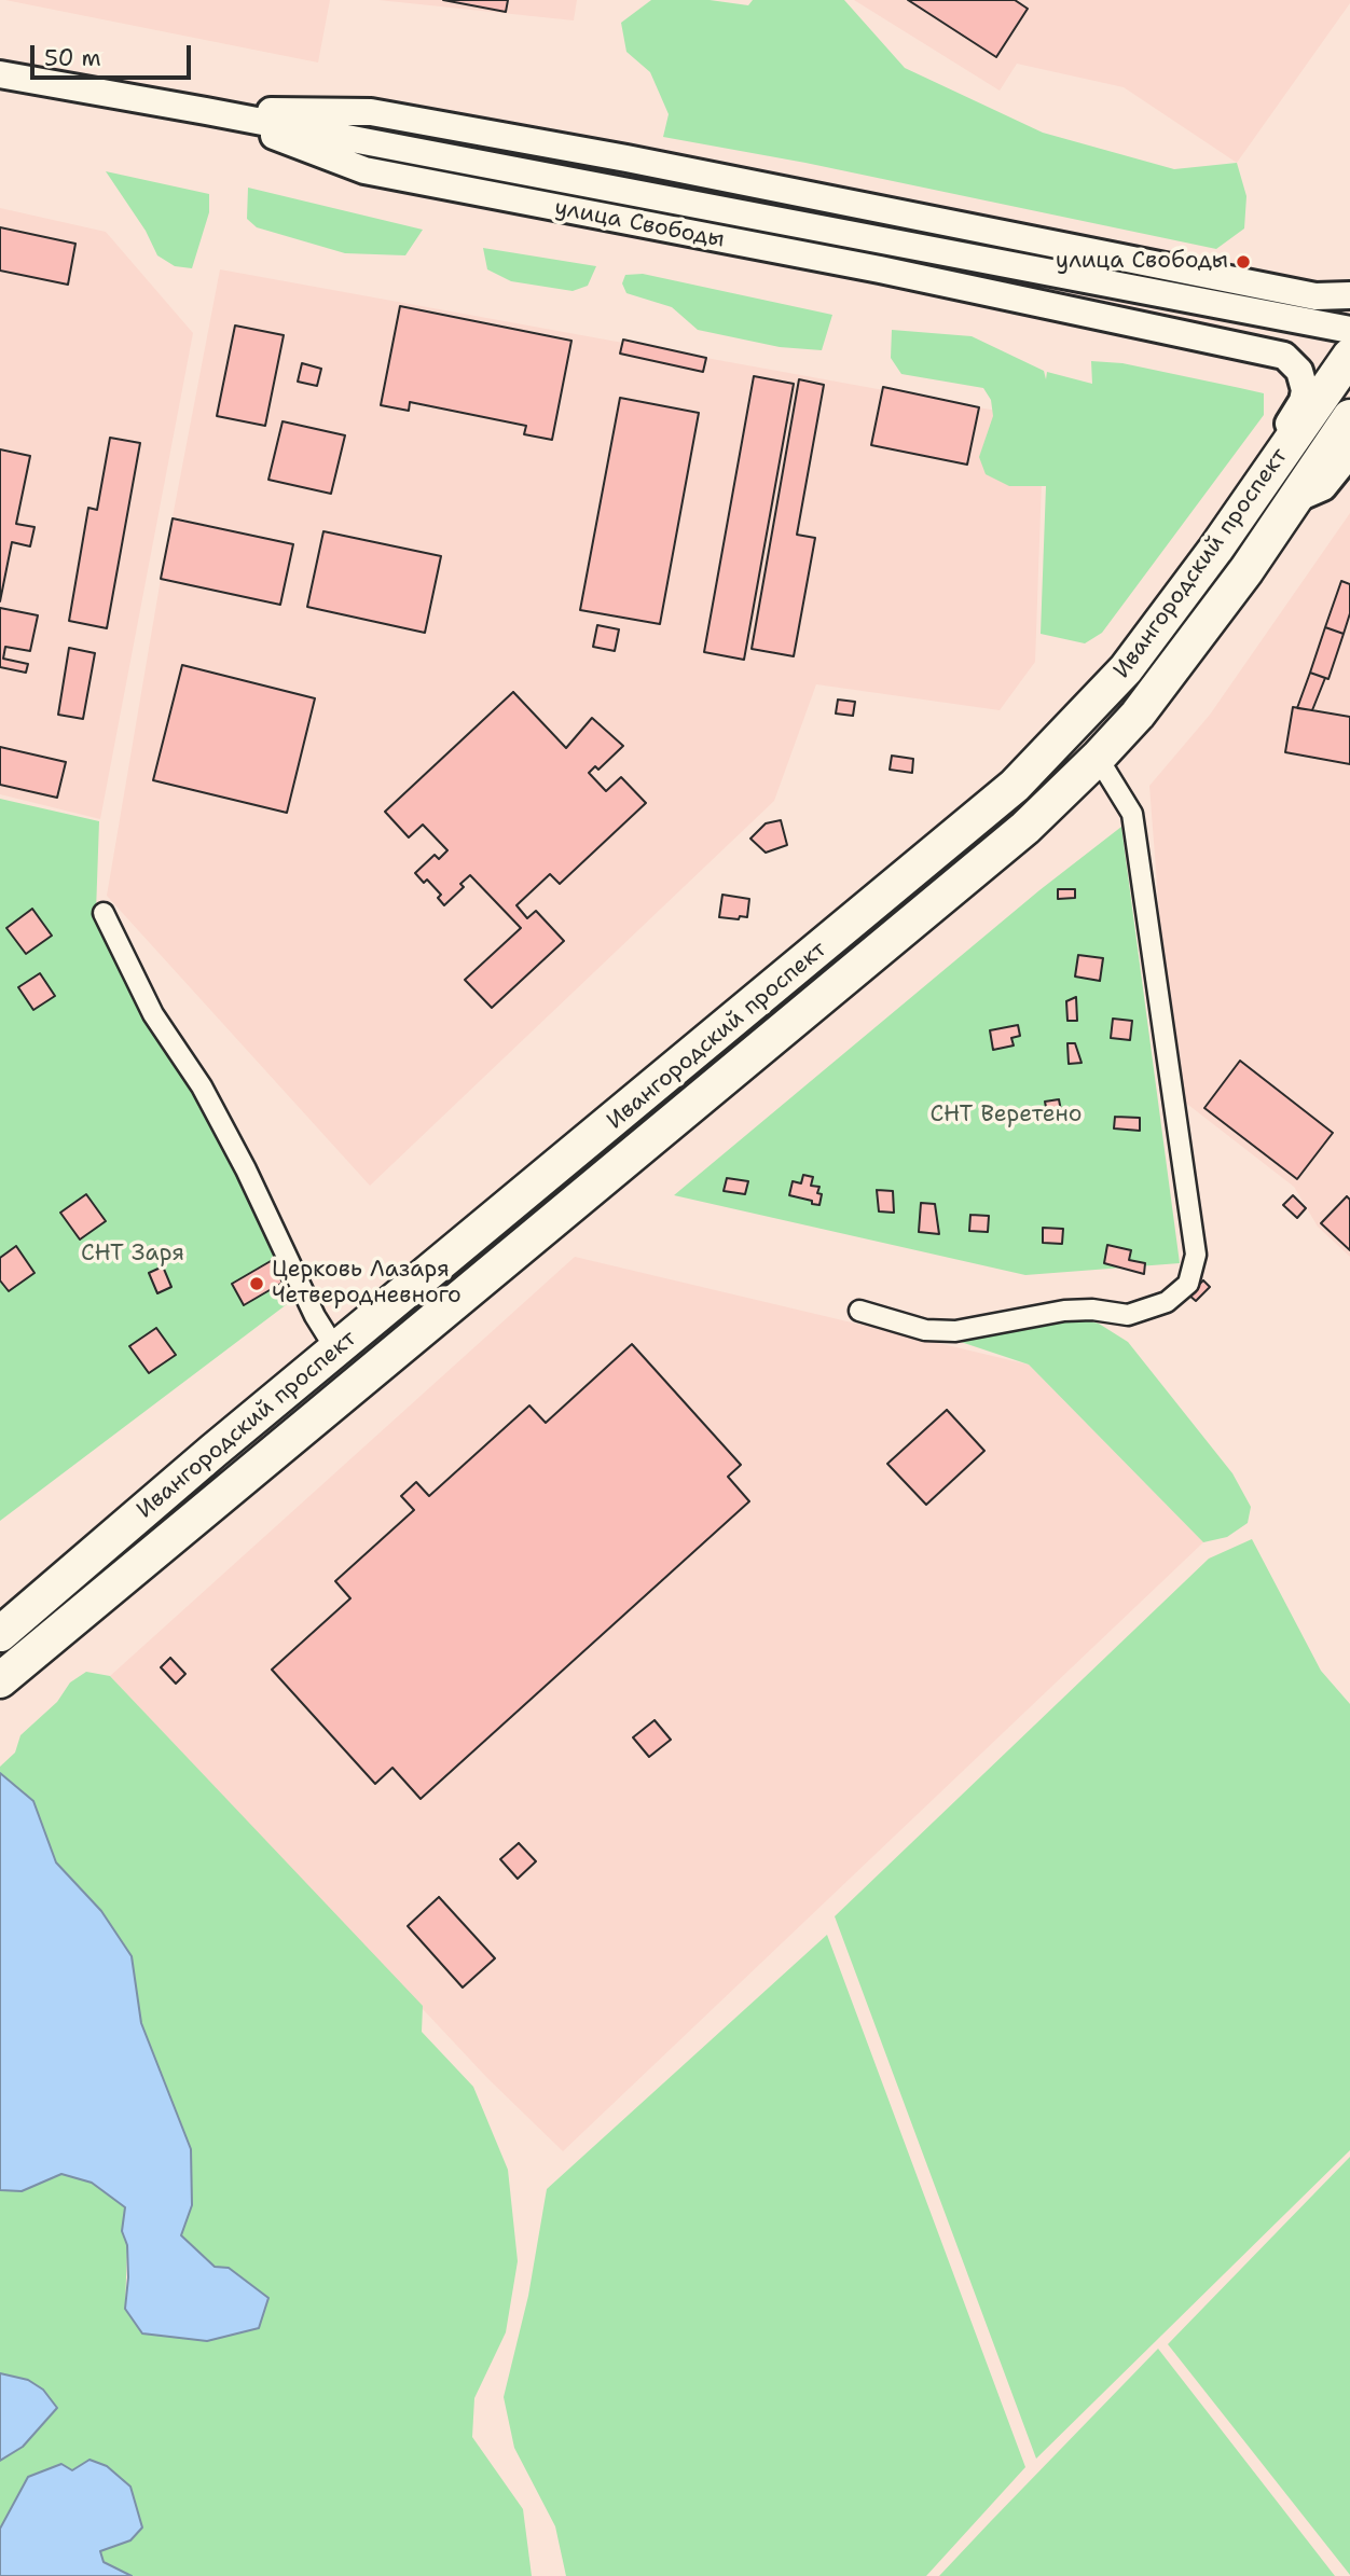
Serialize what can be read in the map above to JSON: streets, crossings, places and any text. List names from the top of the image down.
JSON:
{
  "streets": {
    "highway": ["Ивангородский проспект"],
    "main road": ["улица Свободы"]
  },
  "crossings": [
    ["улица Свободы", "Ивангородский проспект"]
  ],
  "parks": ["СНТ Веретено", "СНТ Заря"],
  "places": ["улица Свободы", "Церковь Лазаря Четверодневного"],
  "scale_bar": "50 m"
}
